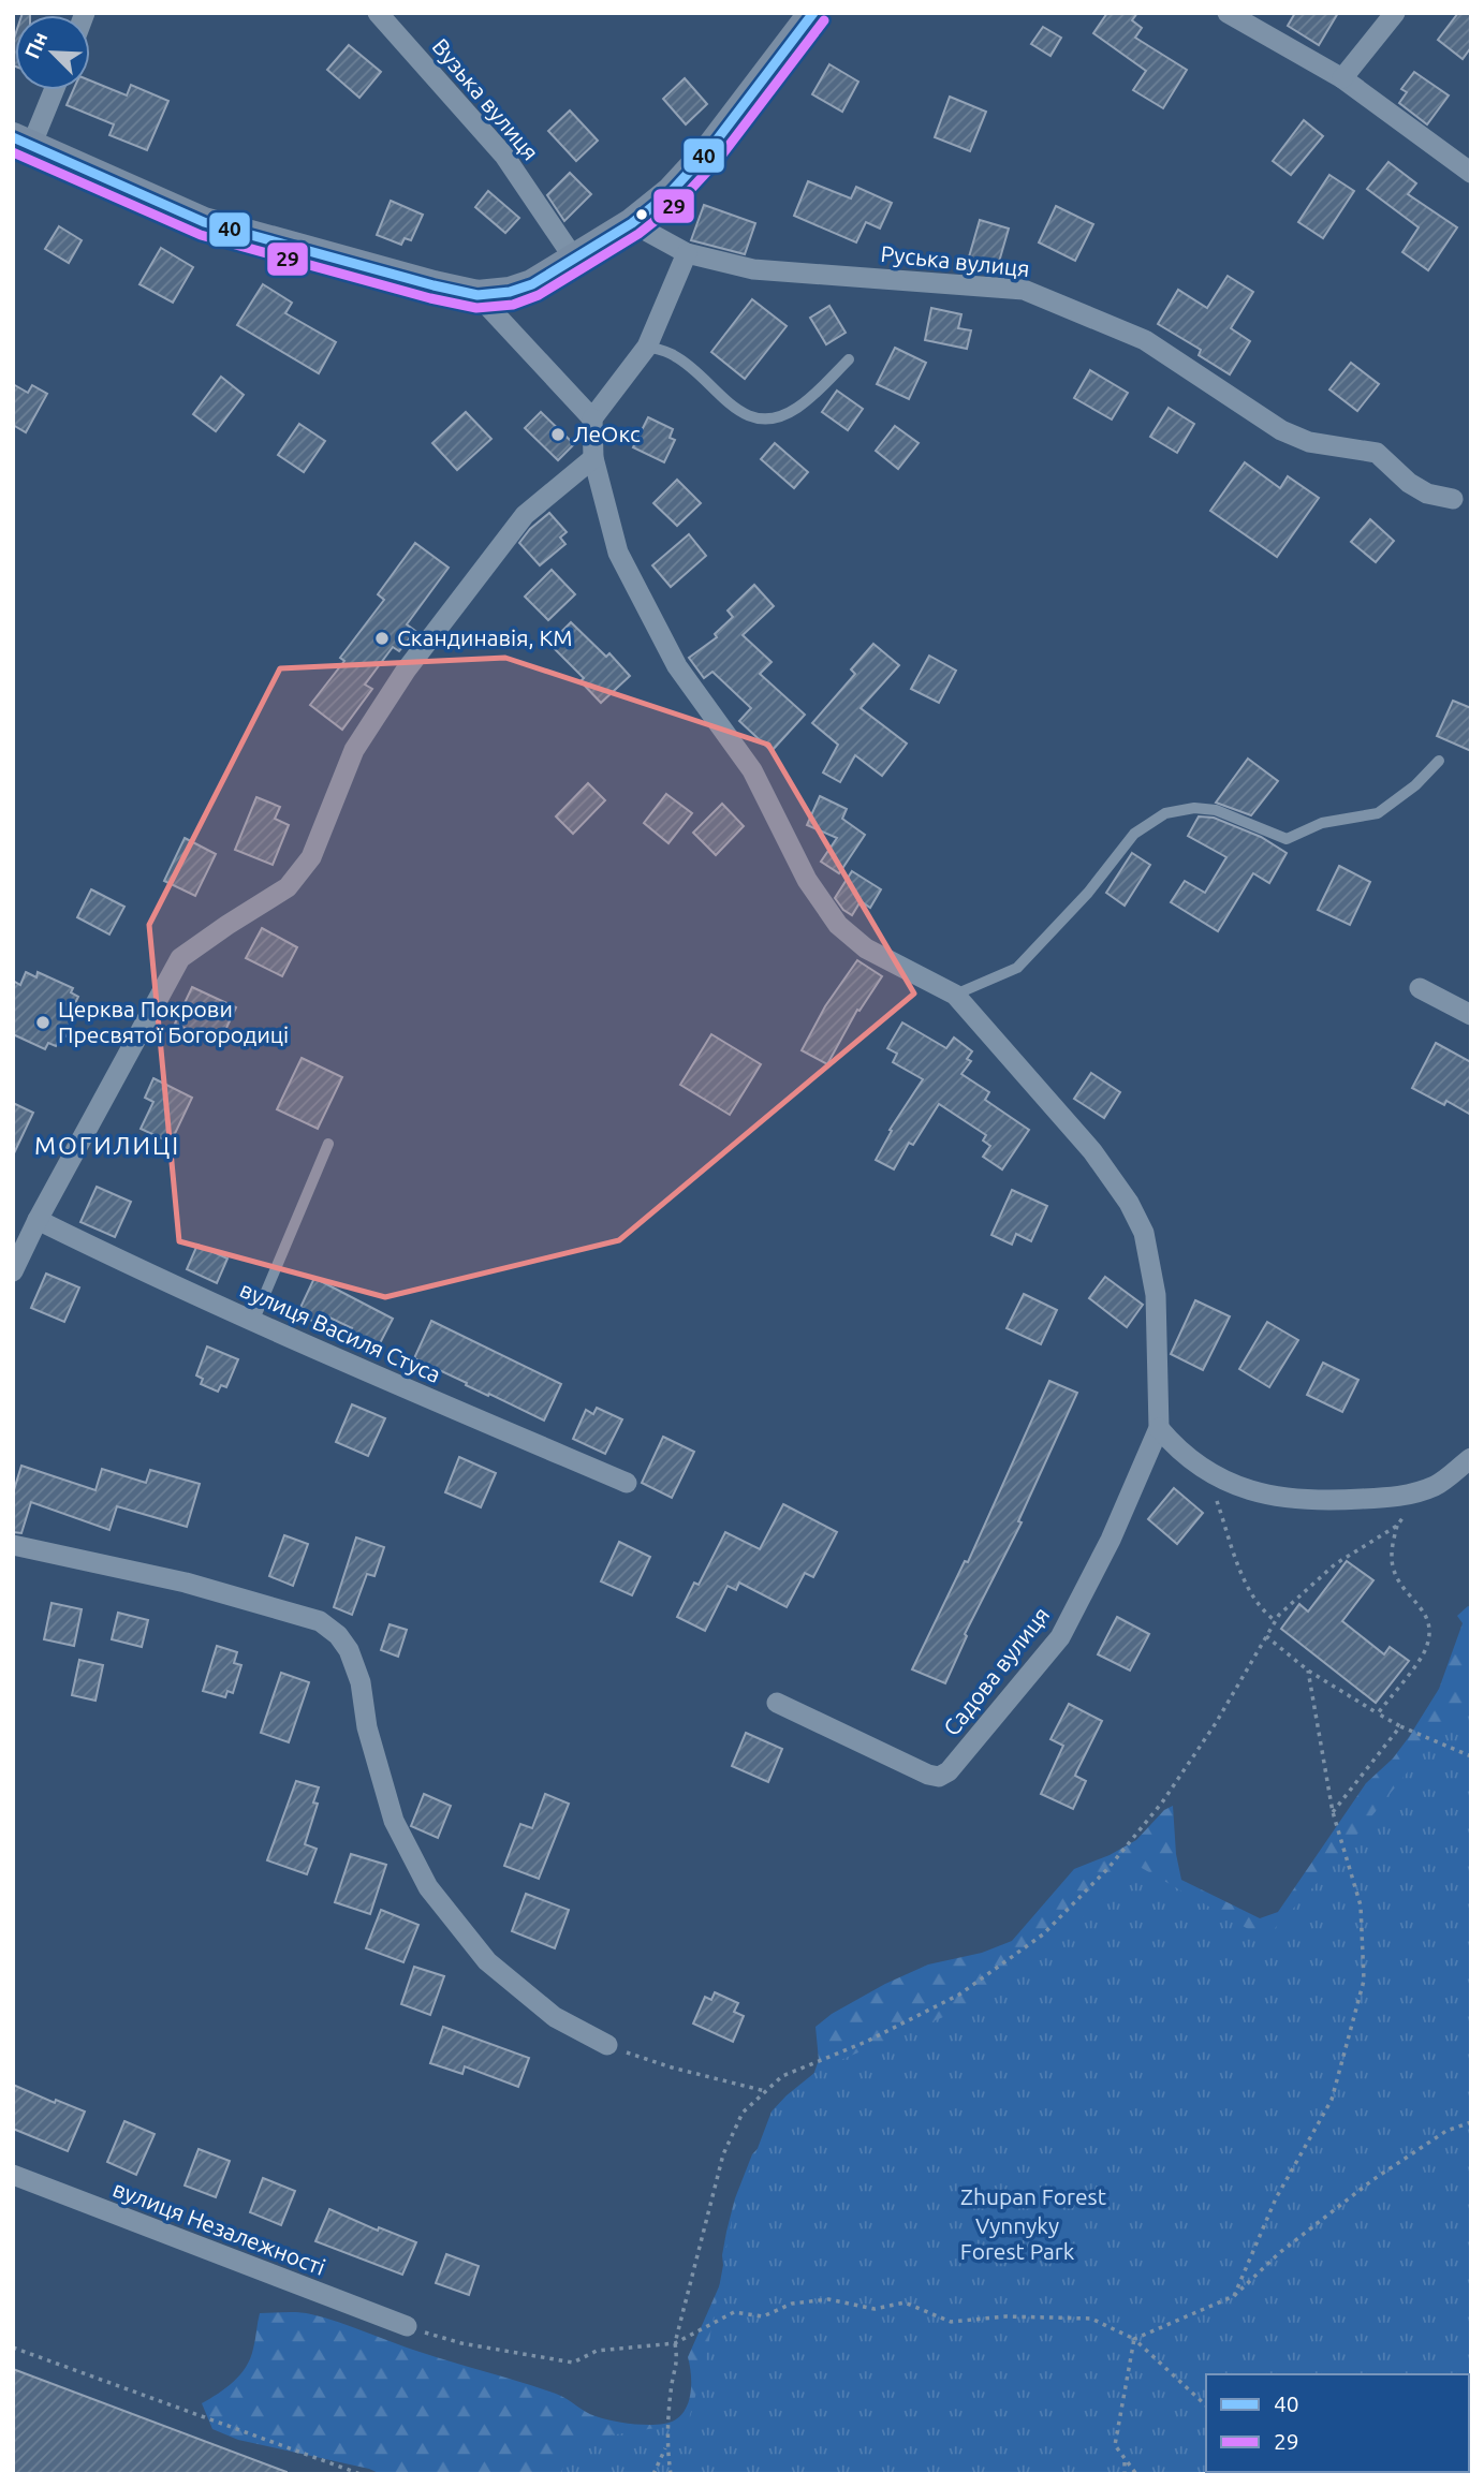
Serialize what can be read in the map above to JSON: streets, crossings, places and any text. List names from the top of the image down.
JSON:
{
  "streets": {
    "street": [
      "Вузька вулиця",
      "Руська вулиця",
      "вулиця Василя Стуса",
      "Садова вулиця",
      "вулиця Незалежності"
    ]
  },
  "districts": ["МОГИЛИЦІ"],
  "parks": ["Zhupan Forest", "Vynnyky Forest Park"],
  "places": ["ЛеОкс", "Скандинавія, КМ", "Церква Покрови Пресвятої Богородиці"],
  "lines": ["transit line 40", "transit line 29"],
  "legend": ["40", "29"],
  "north": "top left"
}
